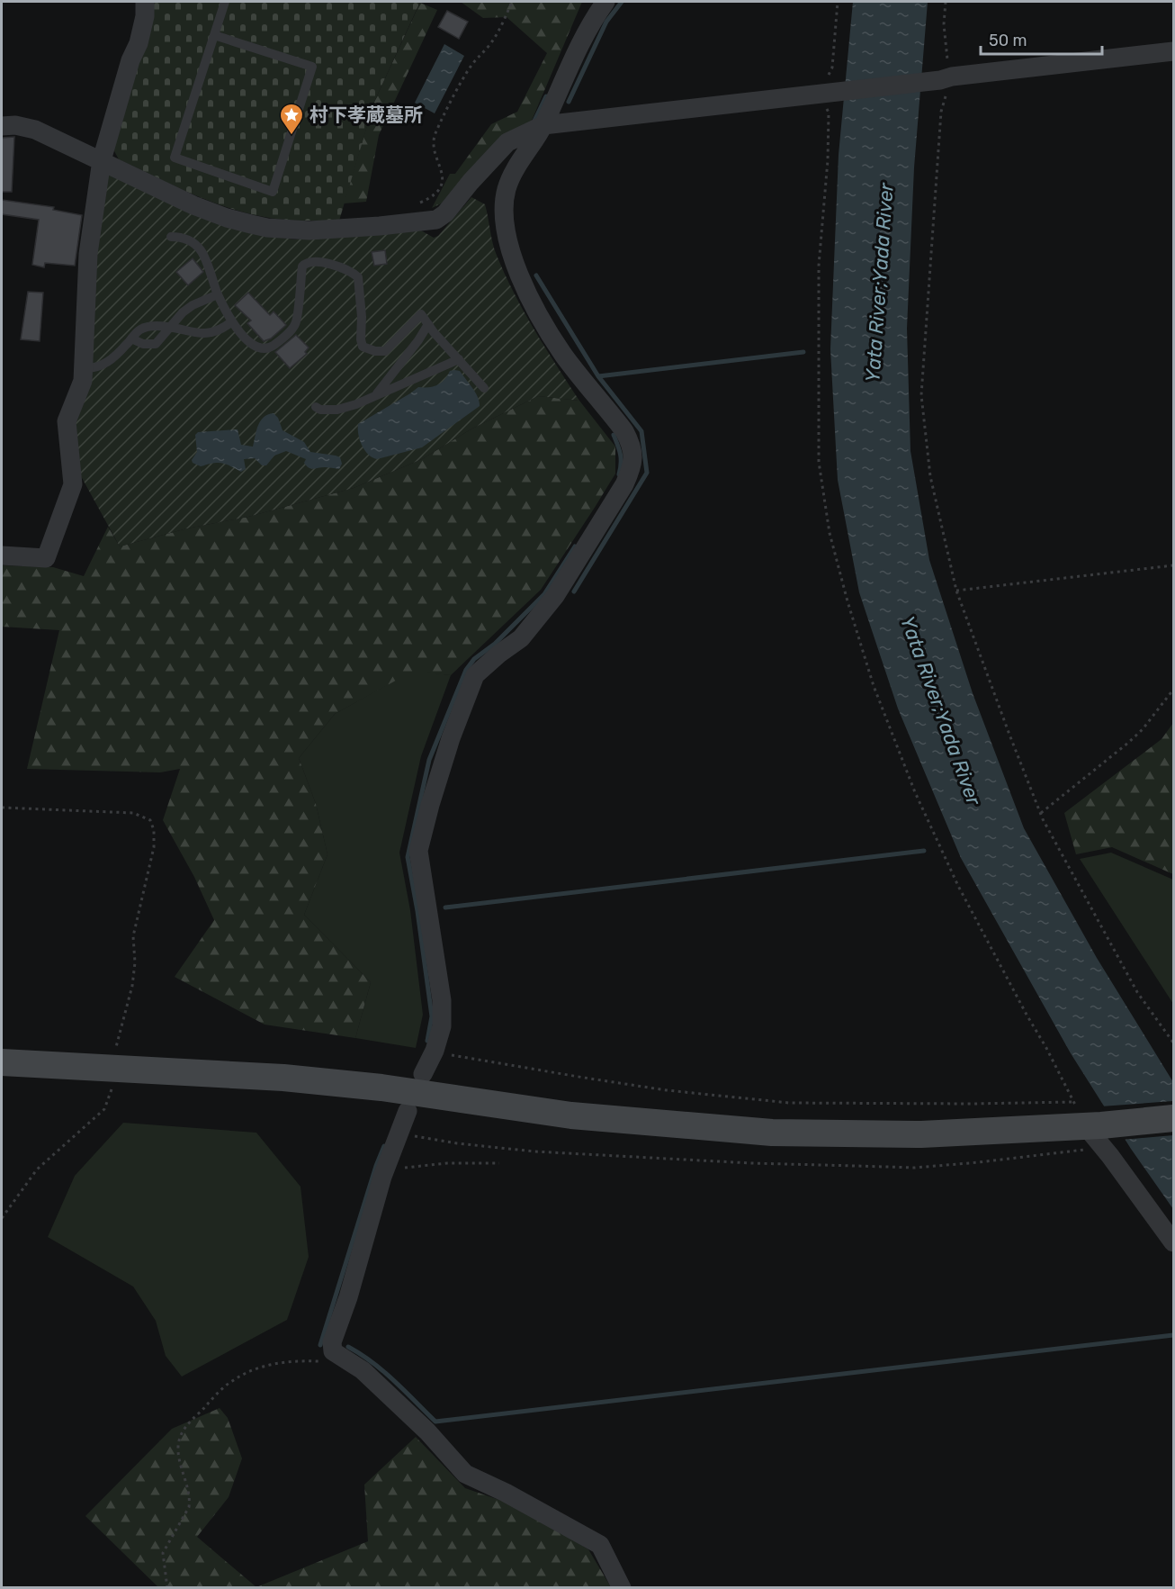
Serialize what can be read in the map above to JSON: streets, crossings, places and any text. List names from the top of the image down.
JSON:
{
  "water": ["Yata River;Yada River"],
  "places": {
    "place": ["村下孝蔵墓所"]
  },
  "scale_bar": "50 m"
}
